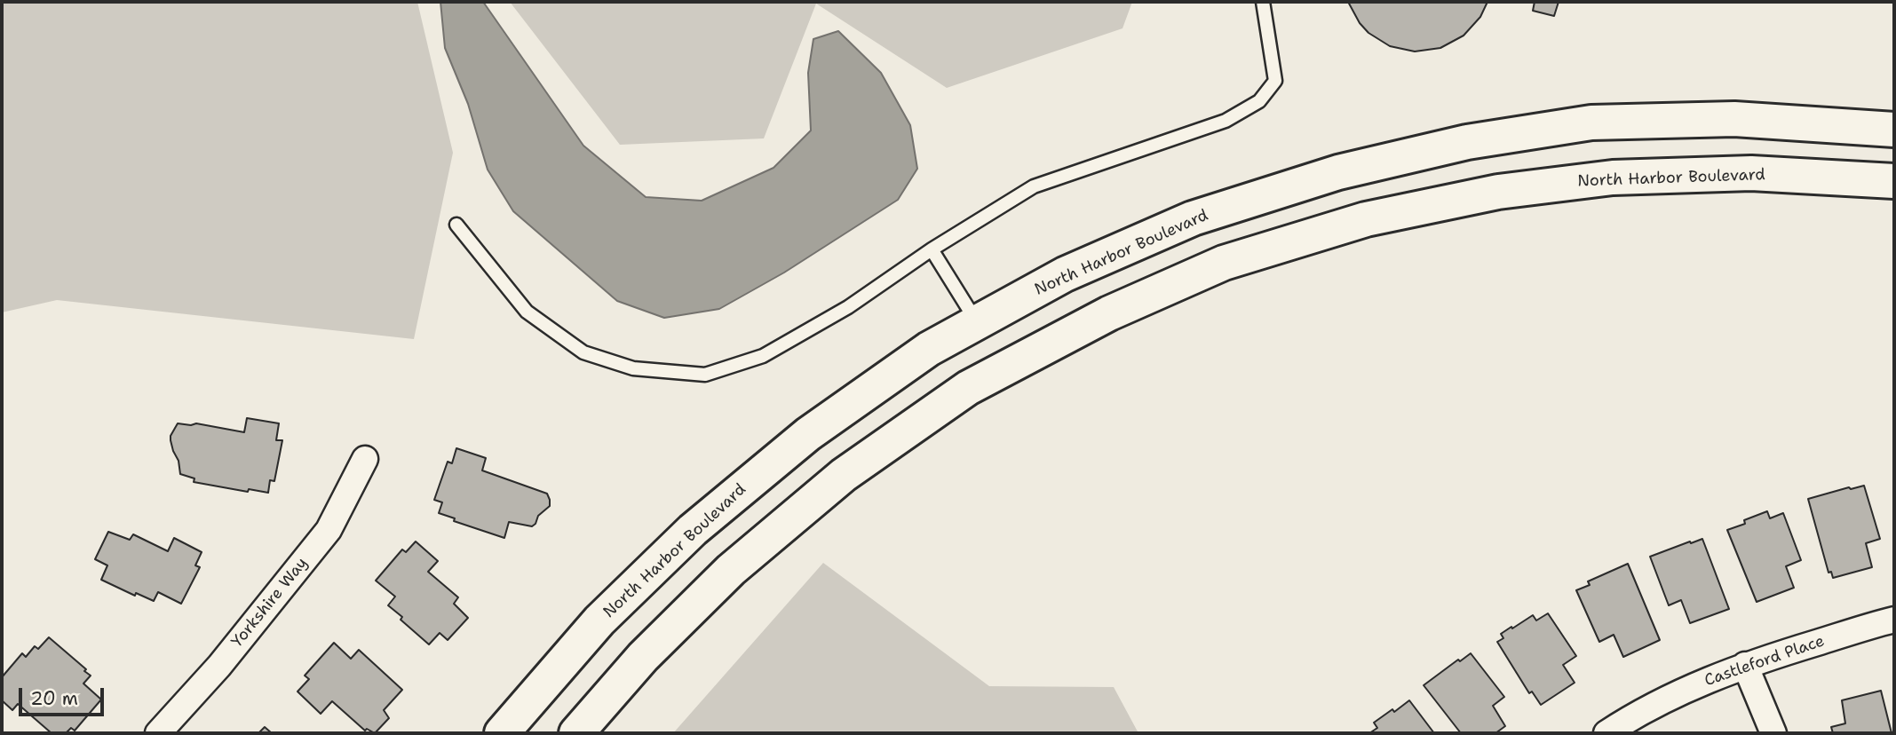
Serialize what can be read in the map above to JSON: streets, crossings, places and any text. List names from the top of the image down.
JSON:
{
  "streets": {
    "main road": ["North Harbor Boulevard"],
    "street": ["Yorkshire Way", "Castleford Place"]
  },
  "scale_bar": "20 m"
}
